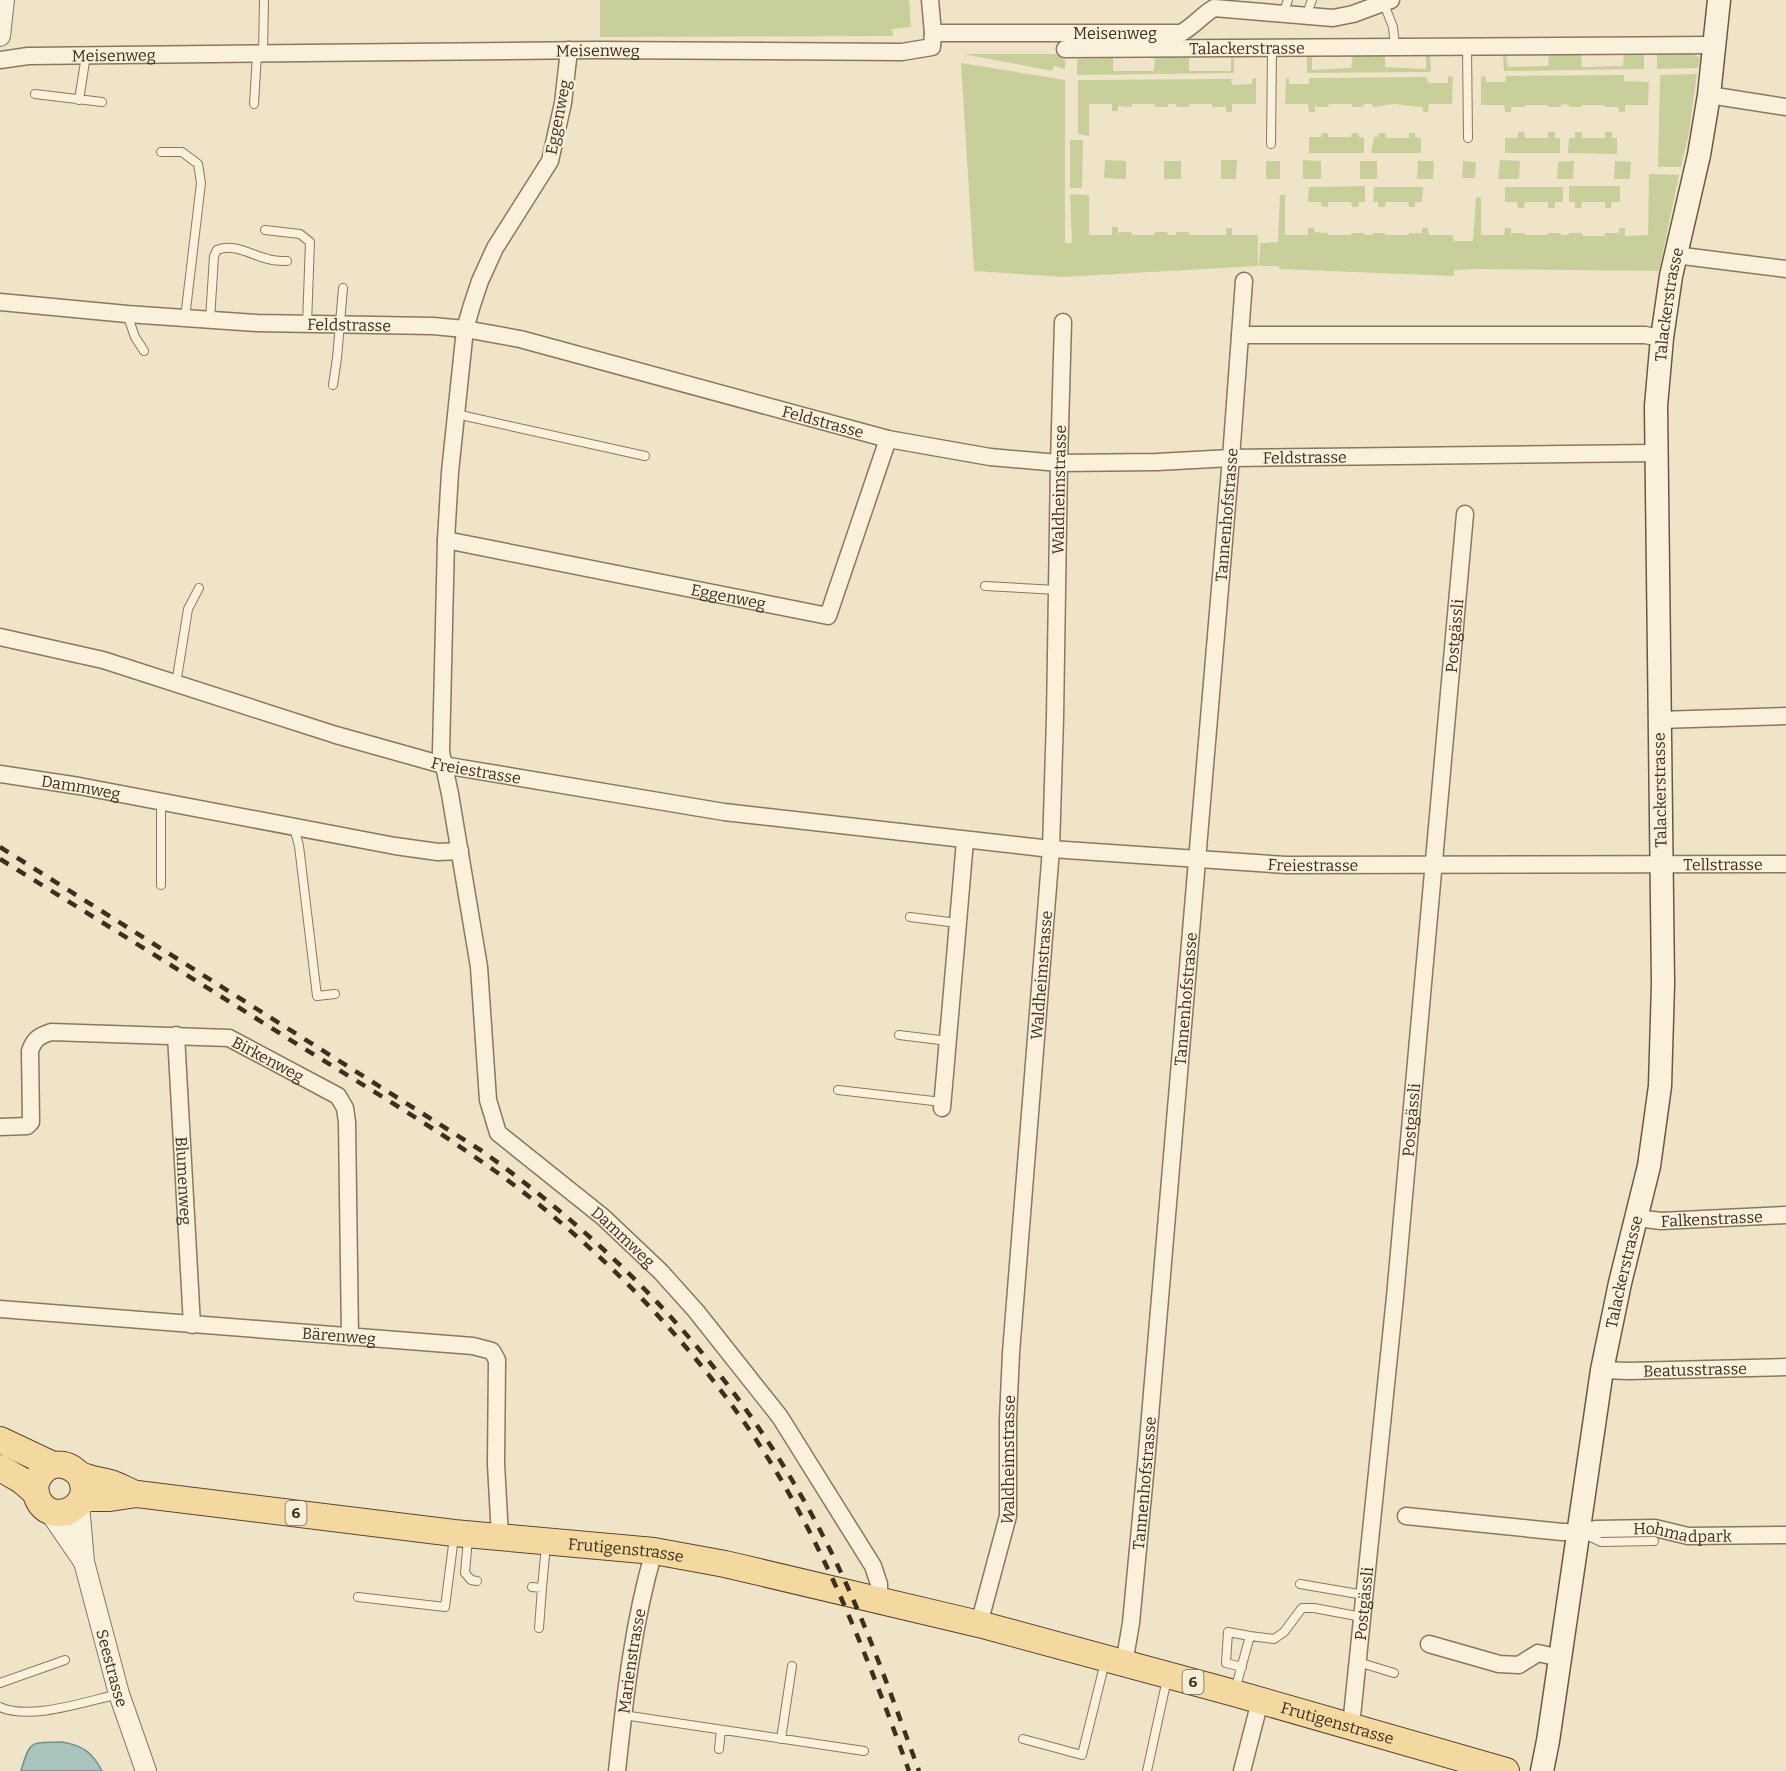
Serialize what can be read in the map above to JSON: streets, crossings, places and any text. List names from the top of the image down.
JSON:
{
  "streets": {
    "main road": ["Talackerstrasse", "6", "Frutigenstrasse"],
    "street": [
      "Meisenweg",
      "Eggenweg",
      "Feldstrasse",
      "Waldheimstrasse",
      "Tannenhofstrasse",
      "Postgässli",
      "Freiestrasse",
      "Dammweg",
      "Tellstrasse",
      "Birkenweg",
      "Blumenweg",
      "Falkenstrasse",
      "Bärenweg",
      "Beatusstrasse",
      "Hohmadpark",
      "Marienstrasse",
      "Seestrasse"
    ]
  },
  "crossings": [
    ["Meisenweg", "Eggenweg"],
    ["Talackerstrasse", "Feldstrasse"],
    ["Talackerstrasse", "Freiestrasse"],
    ["Talackerstrasse", "Tellstrasse"],
    ["Talackerstrasse", "Falkenstrasse"],
    ["Talackerstrasse", "Beatusstrasse"],
    ["Talackerstrasse", "Hohmadpark"],
    ["Eggenweg", "Feldstrasse"],
    ["Eggenweg", "Freiestrasse"],
    ["Eggenweg", "Dammweg"],
    ["Feldstrasse", "Waldheimstrasse"],
    ["Feldstrasse", "Tannenhofstrasse"],
    ["Waldheimstrasse", "Freiestrasse"],
    ["Waldheimstrasse", "Frutigenstrasse"],
    ["Tannenhofstrasse", "Freiestrasse"],
    ["Tannenhofstrasse", "Frutigenstrasse"],
    ["Postgässli", "Freiestrasse"],
    ["Postgässli", "Frutigenstrasse"],
    ["Freiestrasse", "Dammweg"],
    ["Freiestrasse", "Tellstrasse"],
    ["Dammweg", "Frutigenstrasse"],
    ["Birkenweg", "Blumenweg"],
    ["Birkenweg", "Bärenweg"],
    ["Blumenweg", "Bärenweg"],
    ["Bärenweg", "Frutigenstrasse"],
    ["Frutigenstrasse", "Marienstrasse"],
    ["Frutigenstrasse", "Seestrasse"]
  ]
}
